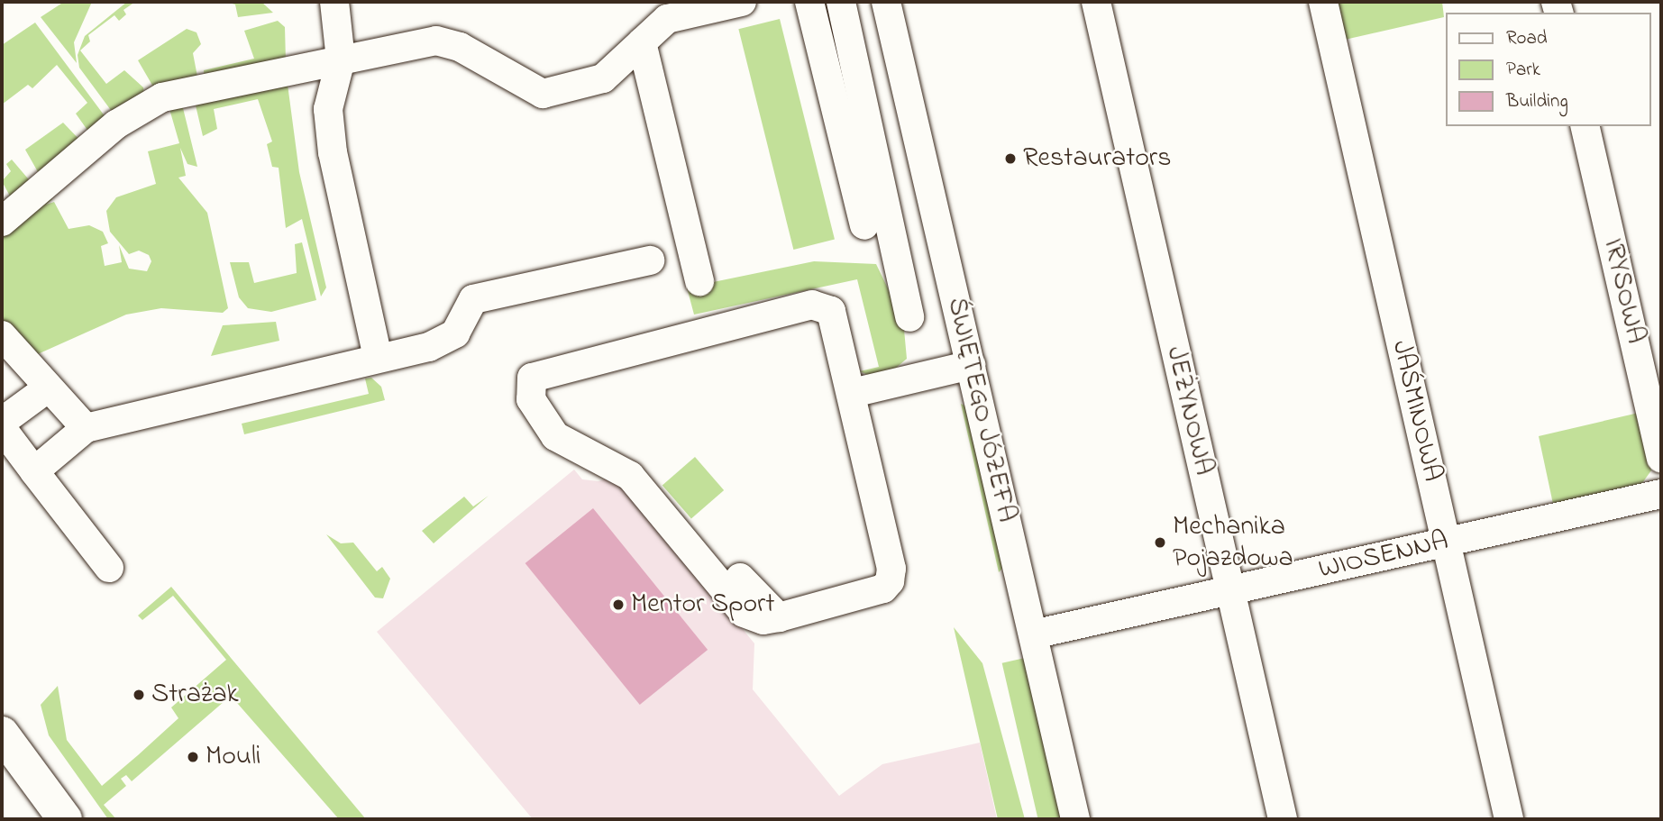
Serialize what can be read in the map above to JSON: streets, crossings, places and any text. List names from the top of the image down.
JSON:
{
  "streets": {
    "street": [
      "IRYSOWA",
      "ŚWIĘTEGO JÓZEFA",
      "JEŻYNOWA",
      "JAŚMINOWA",
      "WIOSENNA"
    ]
  },
  "crossings": [
    ["ŚWIĘTEGO JÓZEFA", "WIOSENNA"],
    ["JEŻYNOWA", "WIOSENNA"],
    ["JAŚMINOWA", "WIOSENNA"]
  ],
  "places": [
    "Restaurators",
    "Mechanika Pojazdowa",
    "Mentor Sport",
    "Strażak",
    "Mouli"
  ],
  "legend": ["Road", "Park", "Building"]
}
